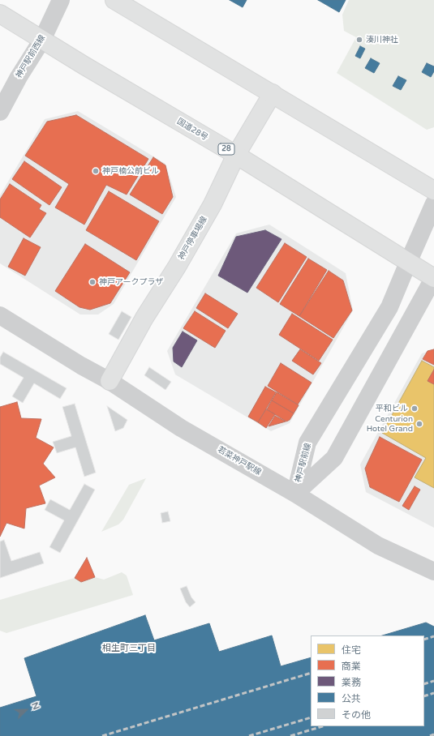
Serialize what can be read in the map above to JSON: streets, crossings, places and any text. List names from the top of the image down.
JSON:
{
  "streets": {
    "main road": ["国道28号", "28", "神戸停車場線"],
    "street": ["神戸駅前西線", "若菜神戸駅線", "神戸駅前線"]
  },
  "crossings": [
    ["神戸駅前西線", "国道28号"],
    ["国道28号", "神戸停車場線"],
    ["国道28号", "神戸駅前線"],
    ["神戸停車場線", "若菜神戸駅線"],
    ["若菜神戸駅線", "神戸駅前線"]
  ],
  "districts": ["相生町三丁目"],
  "places": [
    "湊川神社",
    "神戸楠公前ビル",
    "神戸アークプラザ",
    "平和ビル",
    "Centurion Hotel Grand"
  ],
  "legend": [
    "住宅",
    "商業",
    "業務",
    "公共",
    "その他"
  ],
  "north": "top right"
}
